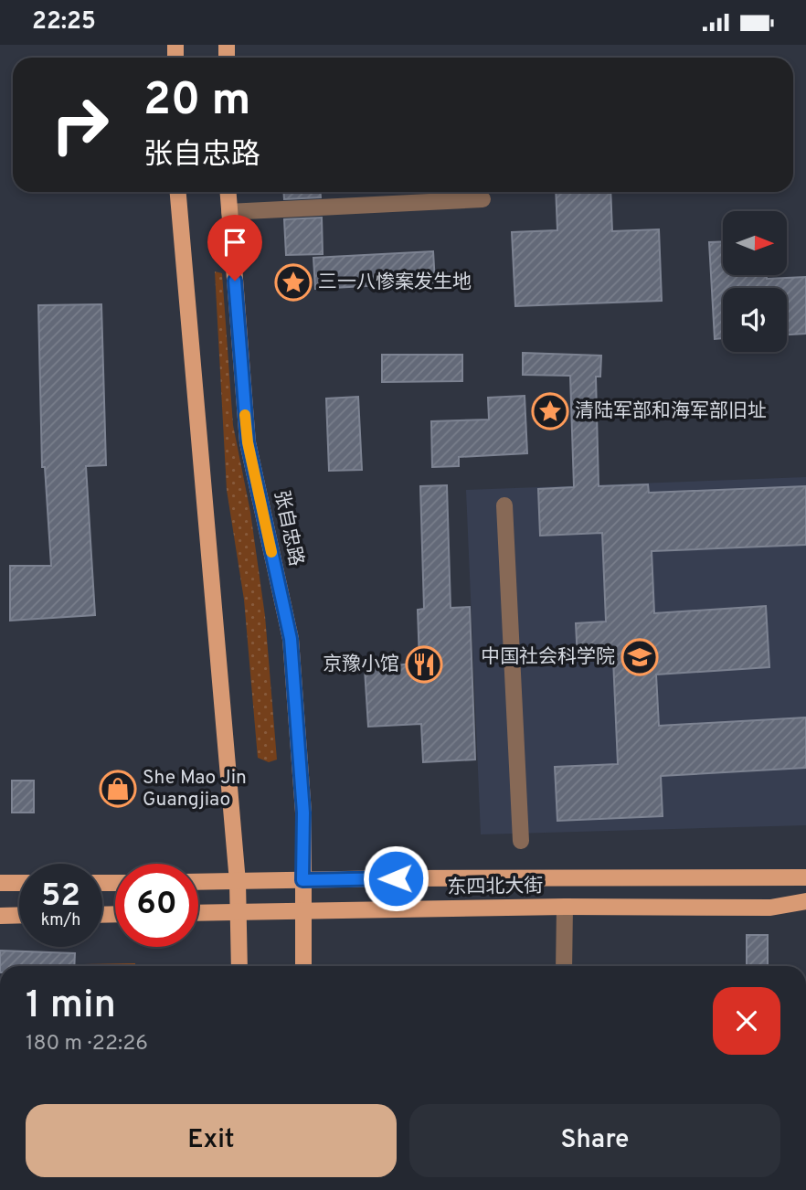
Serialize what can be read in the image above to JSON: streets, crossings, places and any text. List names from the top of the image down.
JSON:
{
  "streets": {
    "main road": ["张自忠路", "东四北大街"]
  },
  "crossings": [
    ["张自忠路", "东四北大街"]
  ],
  "places": {
    "place": ["三一八惨案发生地", "清陆军部和海军部旧址"],
    "school or university": ["中国社会科学院"],
    "restaurant": ["京豫小馆"],
    "shop": ["She Mao Jin Guangjiao"]
  },
  "north": "right",
  "page": {
    "status": "22:25",
    "turn": ["20 m", "张自忠路"],
    "speed": "52 km/h",
    "limit": "60",
    "heading": ["1 min", "180 m · 22:26"],
    "buttons": ["Exit", "Share"]
  }
}
